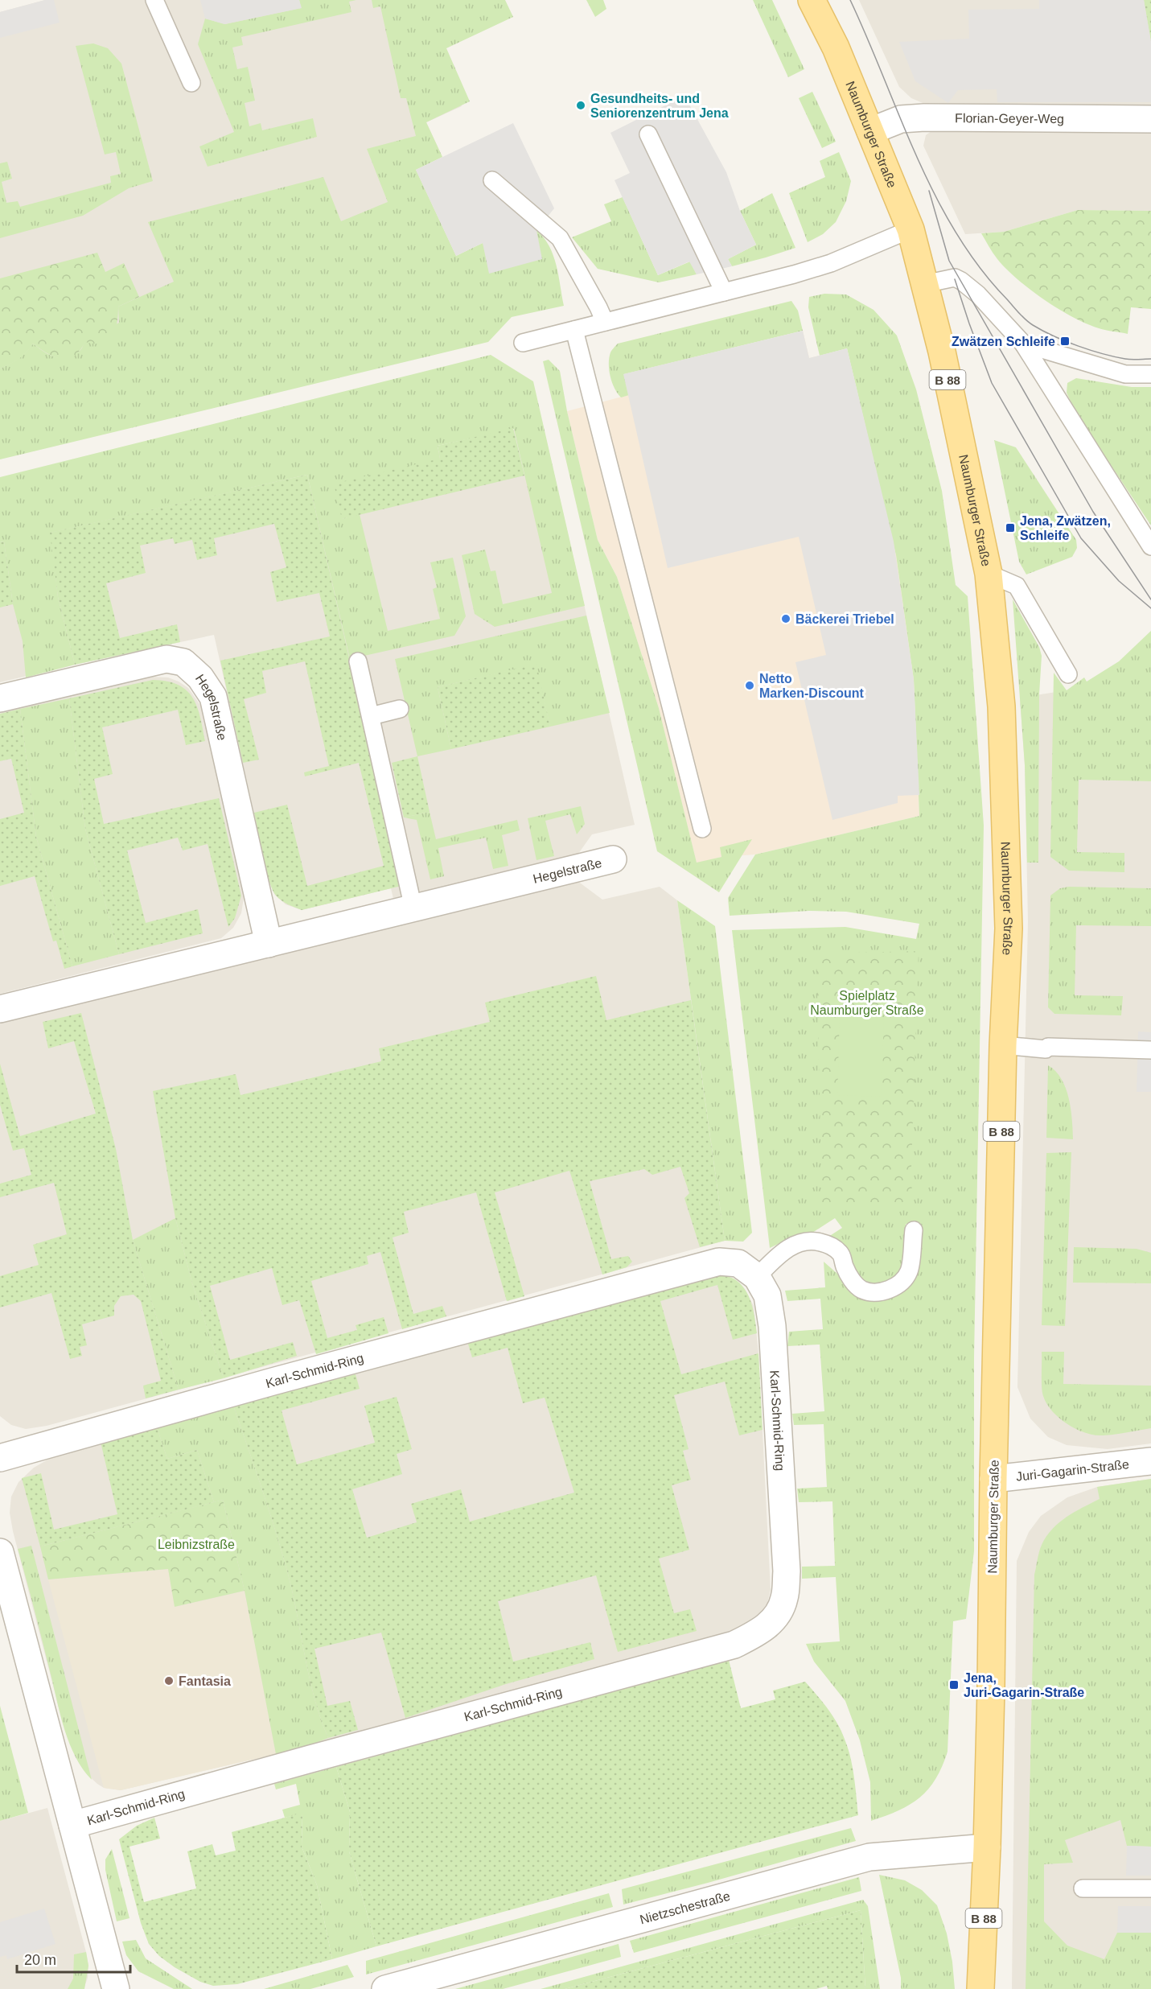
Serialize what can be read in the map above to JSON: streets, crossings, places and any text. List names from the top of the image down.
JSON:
{
  "streets": {
    "main road": ["Naumburger Straße", "B 88"],
    "street": [
      "Florian-Geyer-Weg",
      "Hegelstraße",
      "Karl-Schmid-Ring",
      "Juri-Gagarin-Straße",
      "Nietzschestraße"
    ]
  },
  "crossings": [
    ["Florian-Geyer-Weg", "Naumburger Straße"],
    ["Naumburger Straße", "Juri-Gagarin-Straße"],
    ["Naumburger Straße", "Nietzschestraße"]
  ],
  "parks": ["Spielplatz Naumburger Straße", "Leibnizstraße"],
  "places": {
    "other": [
      "Gesundheits- und Seniorenzentrum Jena",
      "Bäckerei Triebel",
      "Netto Marken-Discount",
      "Fantasia"
    ],
    "transit": ["Zwätzen Schleife", "Jena, Zwätzen, Schleife", "Jena, Juri-Gagarin-Straße"]
  },
  "scale_bar": "20 m"
}
